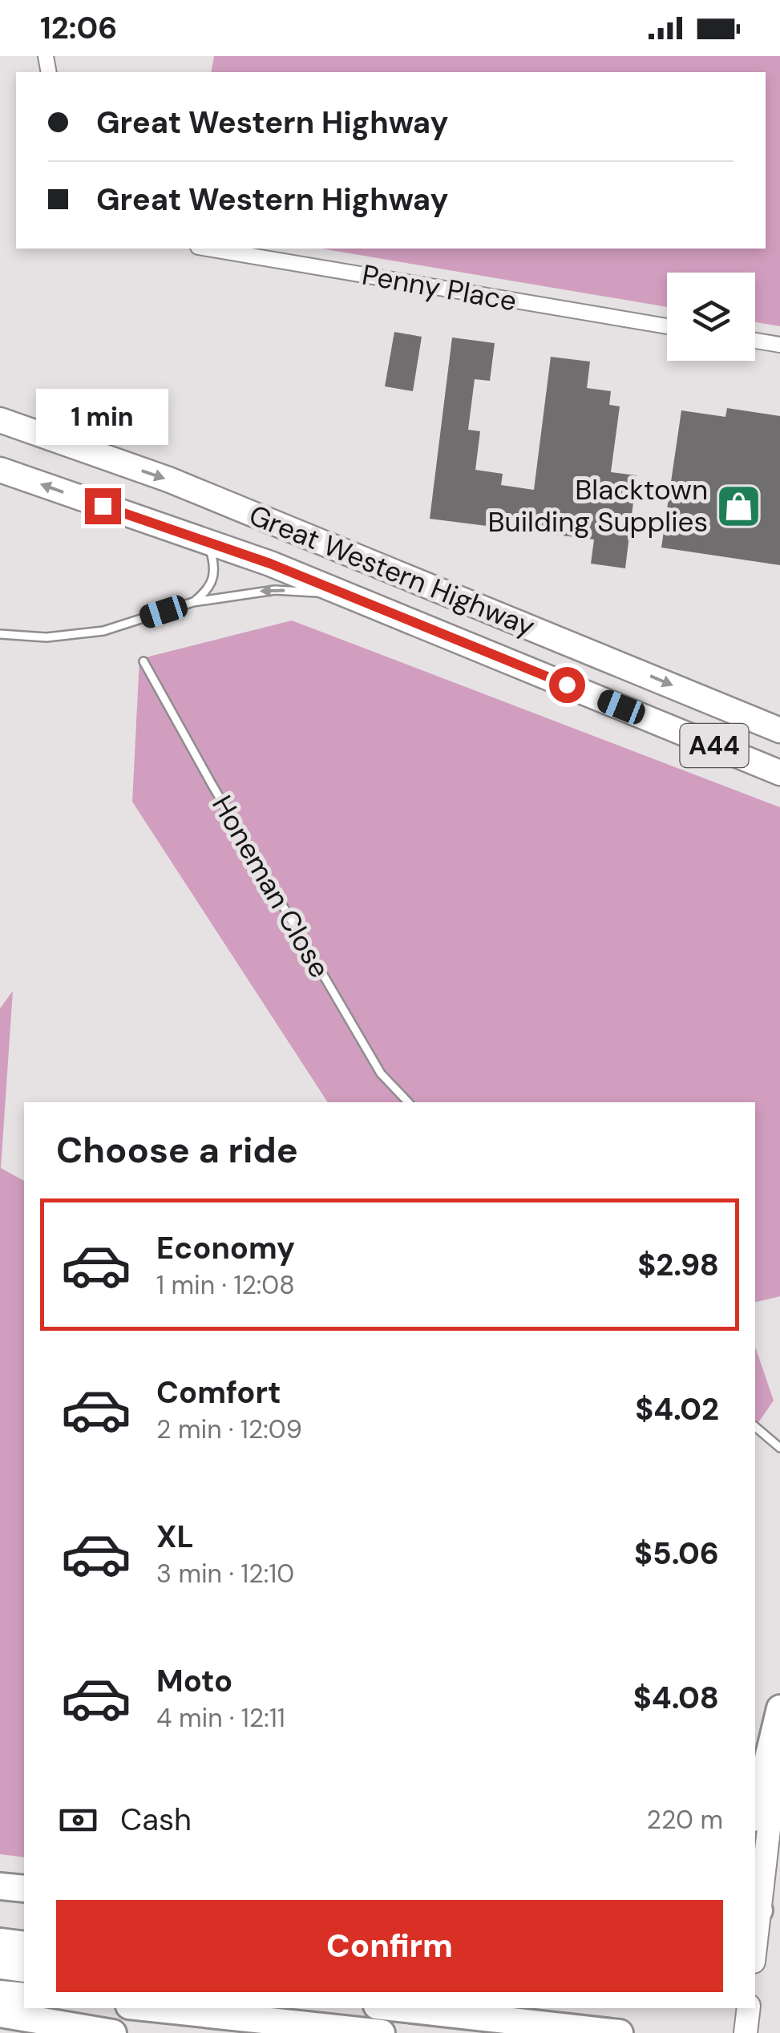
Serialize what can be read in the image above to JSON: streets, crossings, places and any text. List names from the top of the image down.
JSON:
{
  "streets": {
    "highway": ["Great Western Highway", "A44"],
    "street": ["Penny Place"],
    "lane": ["Honeman Close"]
  },
  "places": {
    "shop": ["Blacktown Building Supplies"]
  },
  "page": {
    "status": "12:06",
    "banner": ["Great Western Highway", "Great Western Highway"],
    "bubble": "1 min",
    "heading": "Choose a ride",
    "list": [
      {
        "name": "Economy",
        "note": "1 min · 12:08",
        "value": "$2.98"
      },
      {
        "name": "Comfort",
        "note": "2 min · 12:09",
        "value": "$4.02"
      },
      {
        "name": "XL",
        "note": "3 min · 12:10",
        "value": "$5.06"
      },
      {
        "name": "Moto",
        "note": "4 min · 12:11",
        "value": "$4.08"
      }
    ],
    "pay": ["Cash", "220 m"],
    "buttons": "Confirm"
  }
}
